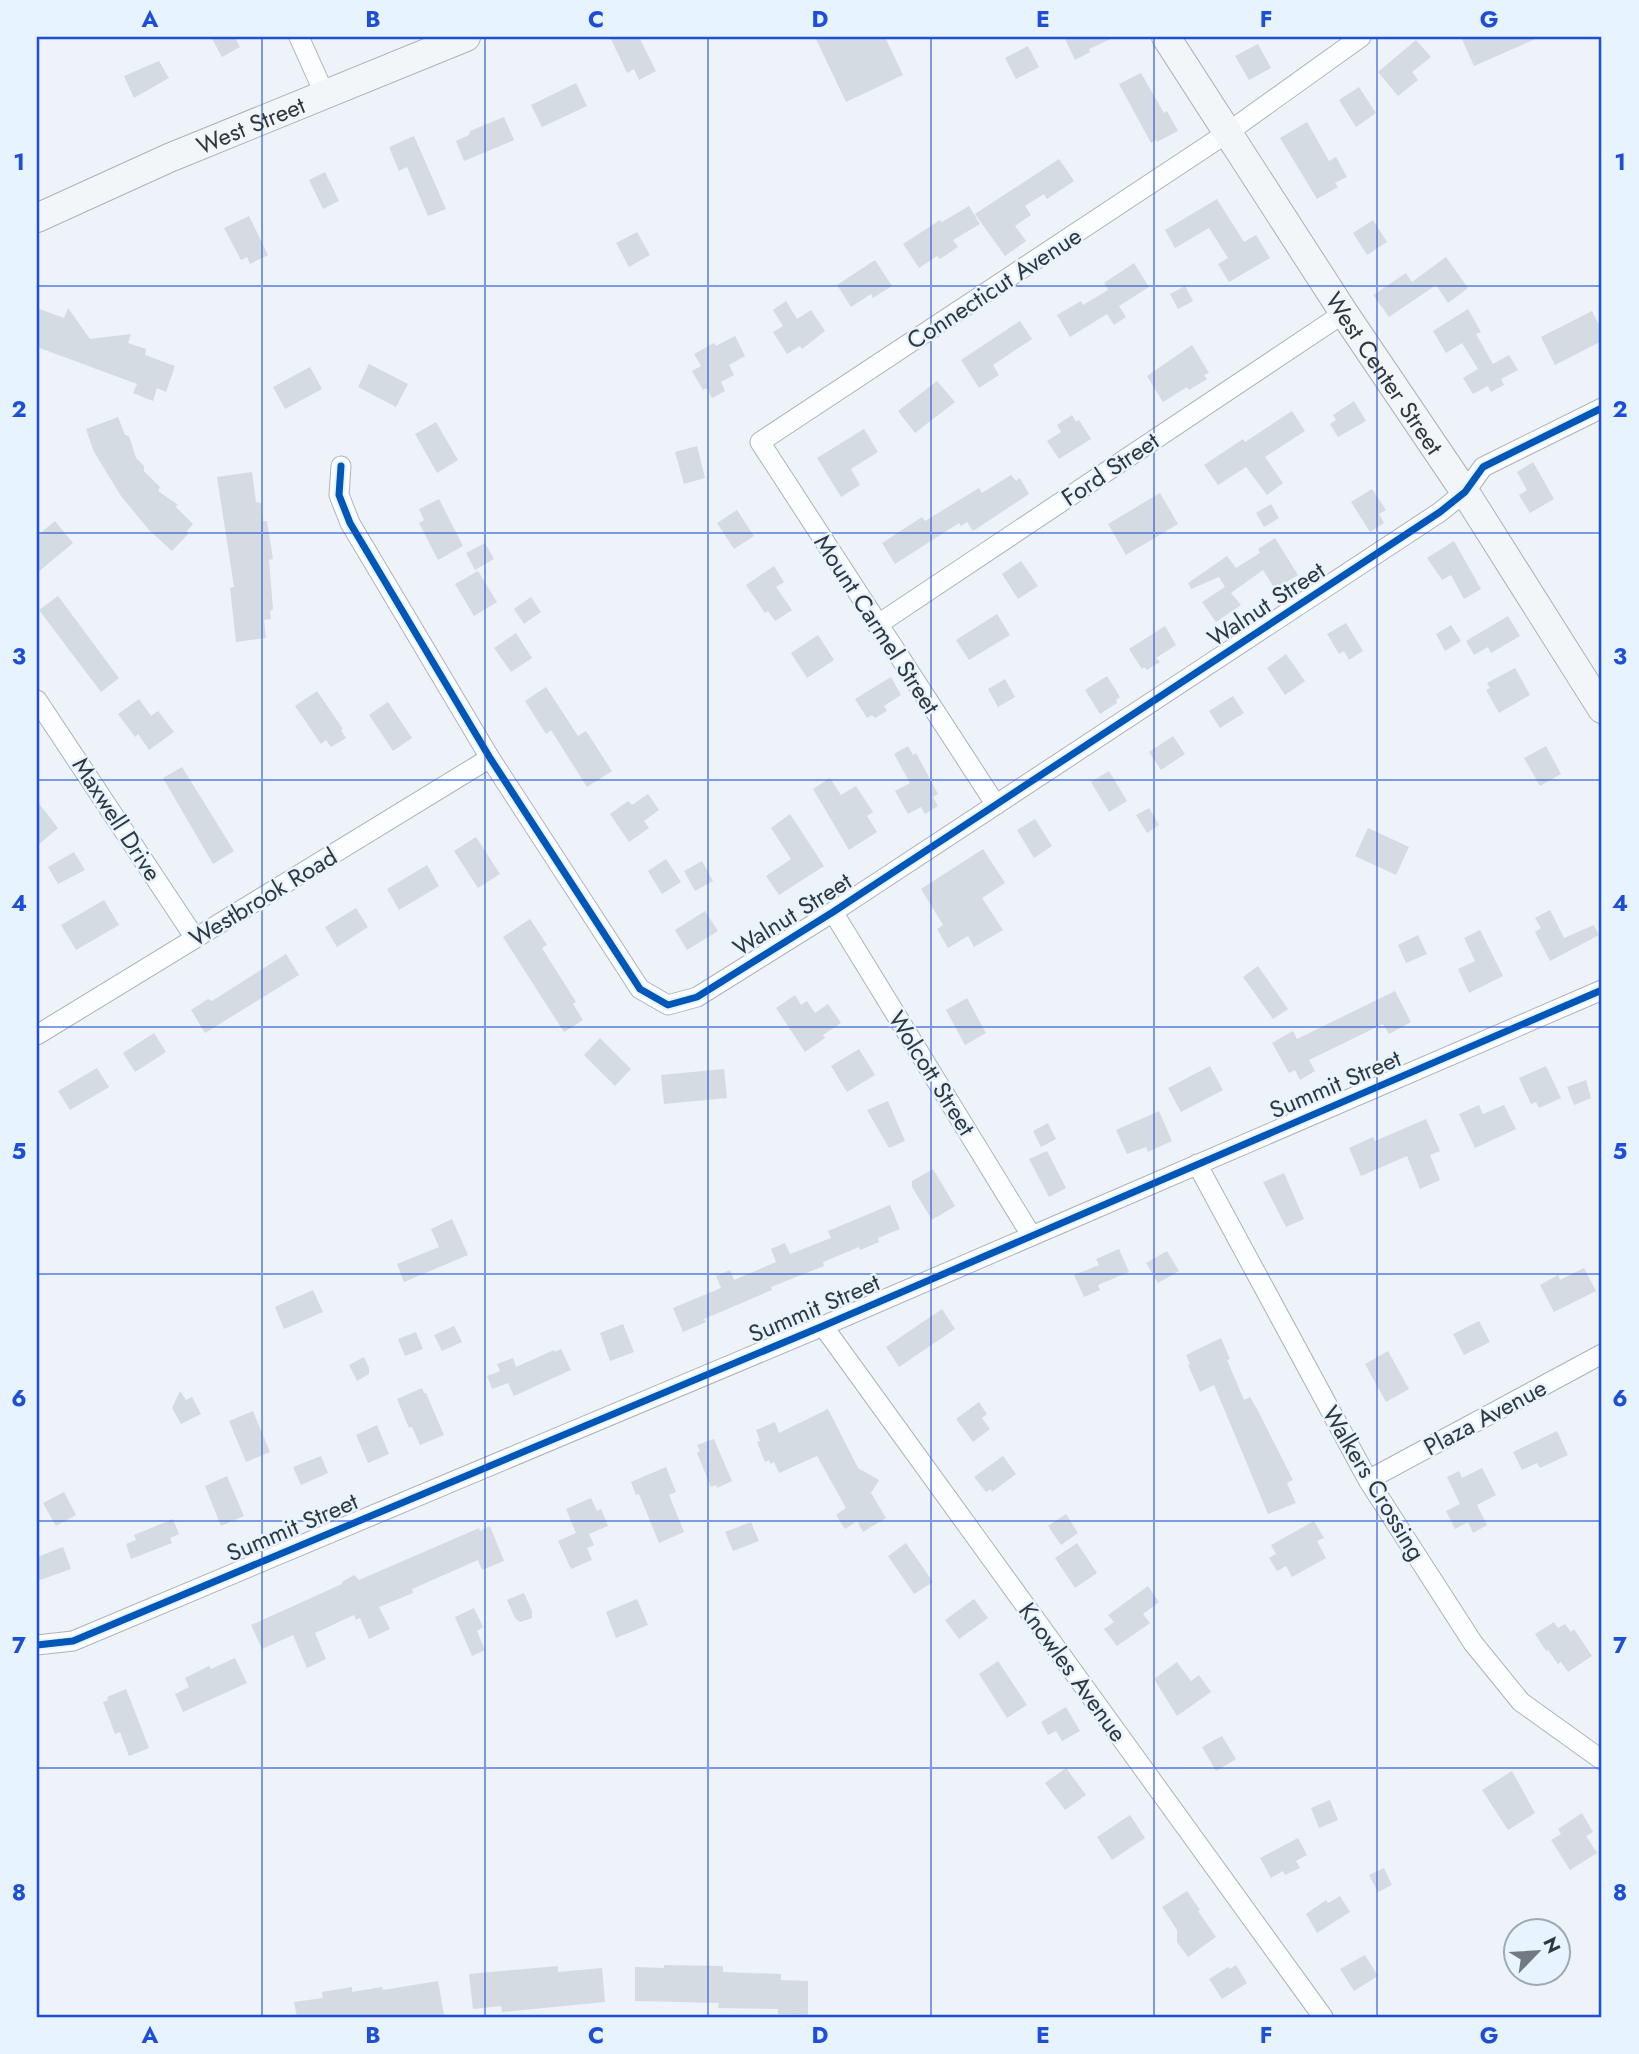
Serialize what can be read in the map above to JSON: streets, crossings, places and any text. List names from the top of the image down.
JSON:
{
  "streets": {
    "street": [
      "West Street",
      "Connecticut Avenue",
      "West Center Street",
      "Ford Street",
      "Walnut Street",
      "Mount Carmel Street",
      "Maxwell Drive",
      "Westbrook Road",
      "Wolcott Street",
      "Summit Street",
      "Plaza Avenue",
      "Walkers Crossing",
      "Knowles Avenue"
    ]
  },
  "crossings": [
    ["Connecticut Avenue", "West Center Street"],
    ["Connecticut Avenue", "Mount Carmel Street"],
    ["West Center Street", "Ford Street"],
    ["West Center Street", "Walnut Street"],
    ["Ford Street", "Mount Carmel Street"],
    ["Walnut Street", "Mount Carmel Street"],
    ["Walnut Street", "Westbrook Road"],
    ["Walnut Street", "Wolcott Street"],
    ["Maxwell Drive", "Westbrook Road"],
    ["Wolcott Street", "Summit Street"],
    ["Summit Street", "Walkers Crossing"],
    ["Summit Street", "Knowles Avenue"],
    ["Plaza Avenue", "Walkers Crossing"]
  ],
  "north": "top right",
  "grid": {
    "columns": [
      "A",
      "B",
      "C",
      "D",
      "E",
      "F",
      "G"
    ],
    "rows": [
      "1",
      "2",
      "3",
      "4",
      "5",
      "6",
      "7",
      "8"
    ]
  }
}
